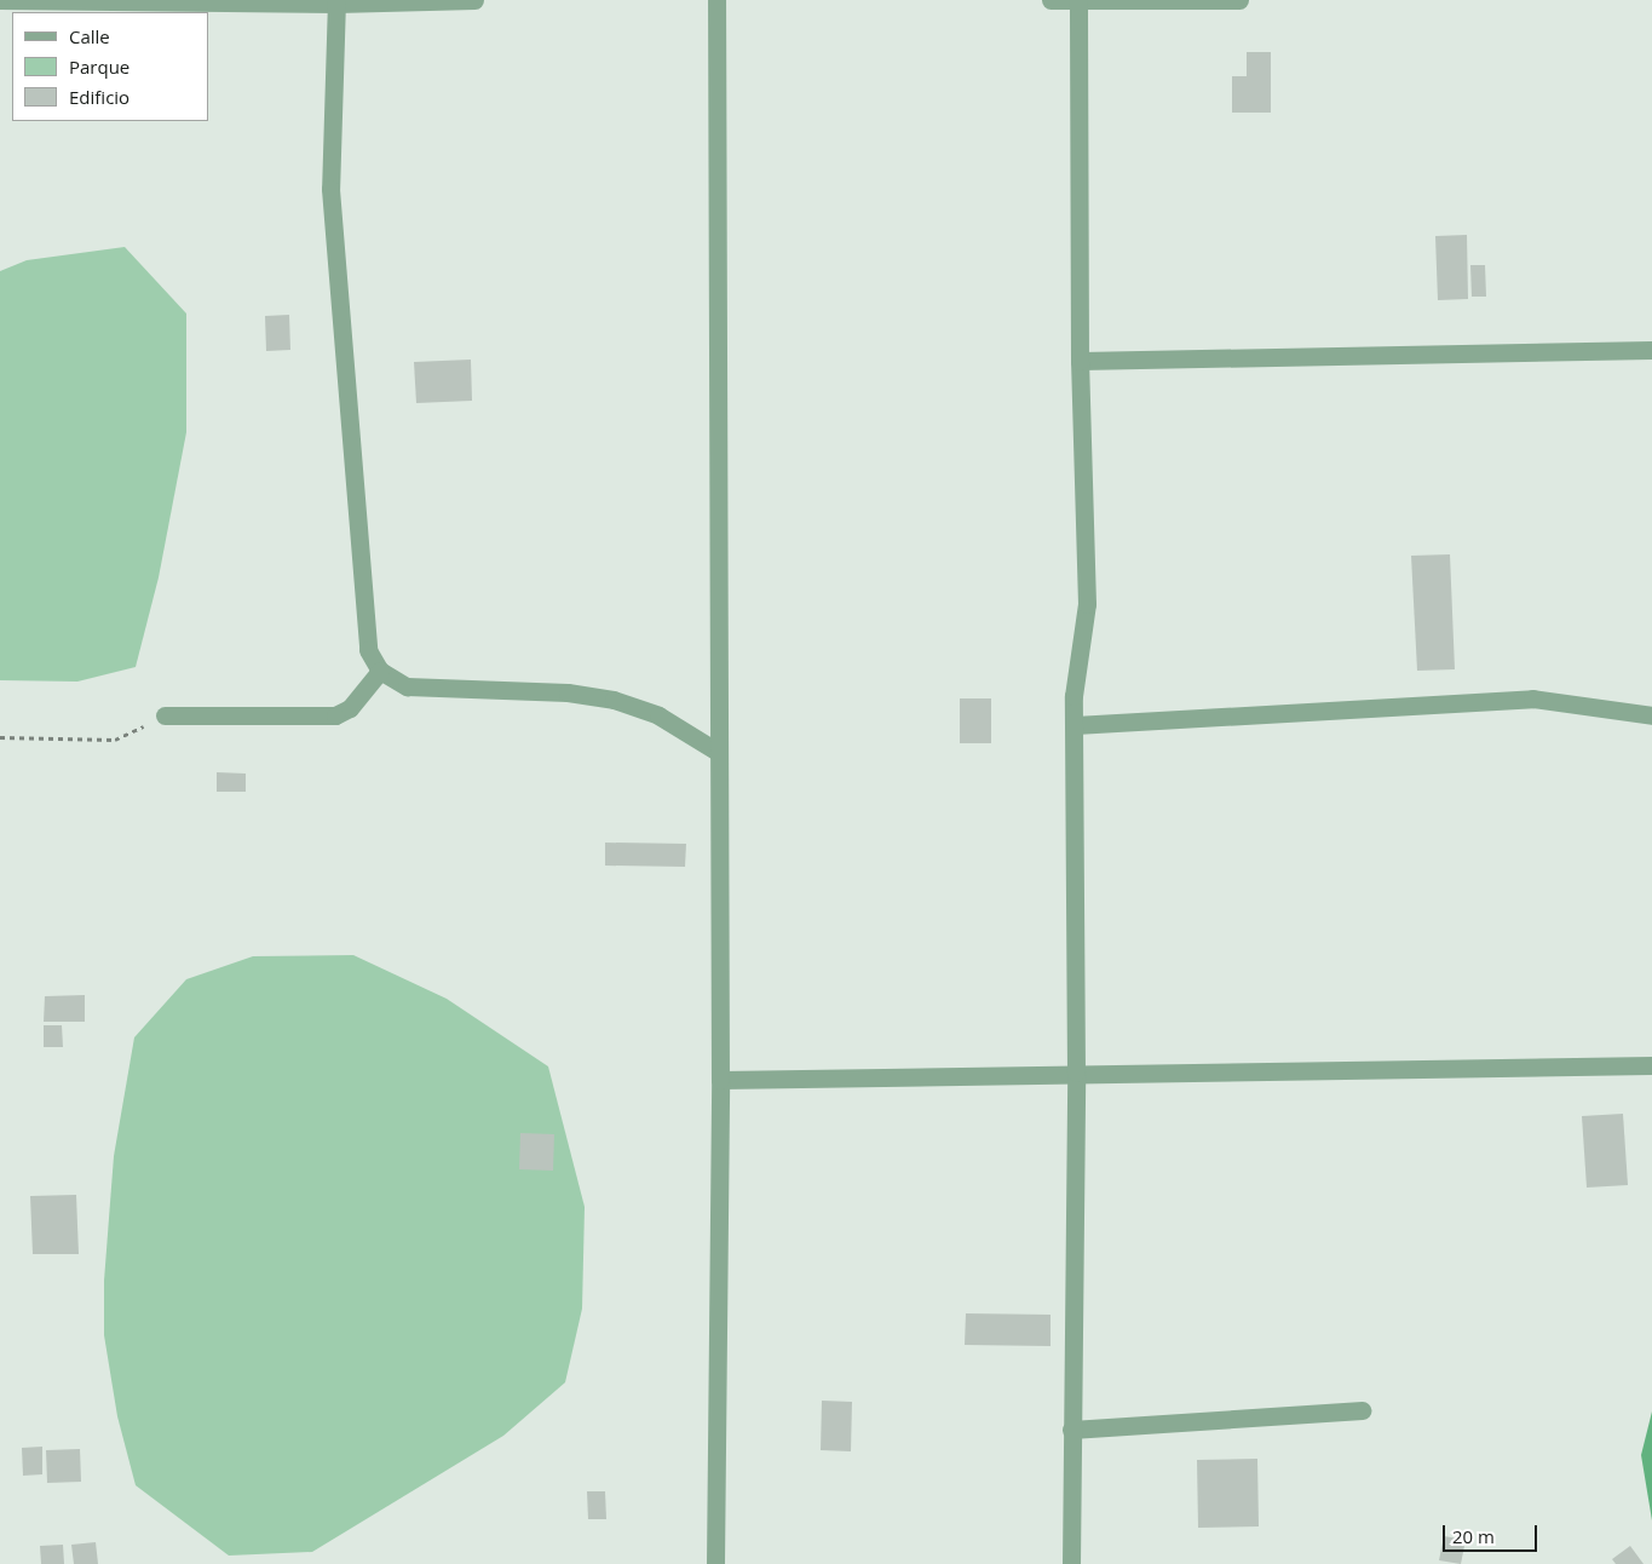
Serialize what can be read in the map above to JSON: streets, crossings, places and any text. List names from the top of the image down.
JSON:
{
  "legend": ["Calle", "Parque", "Edificio"],
  "scale_bar": "20 m"
}
